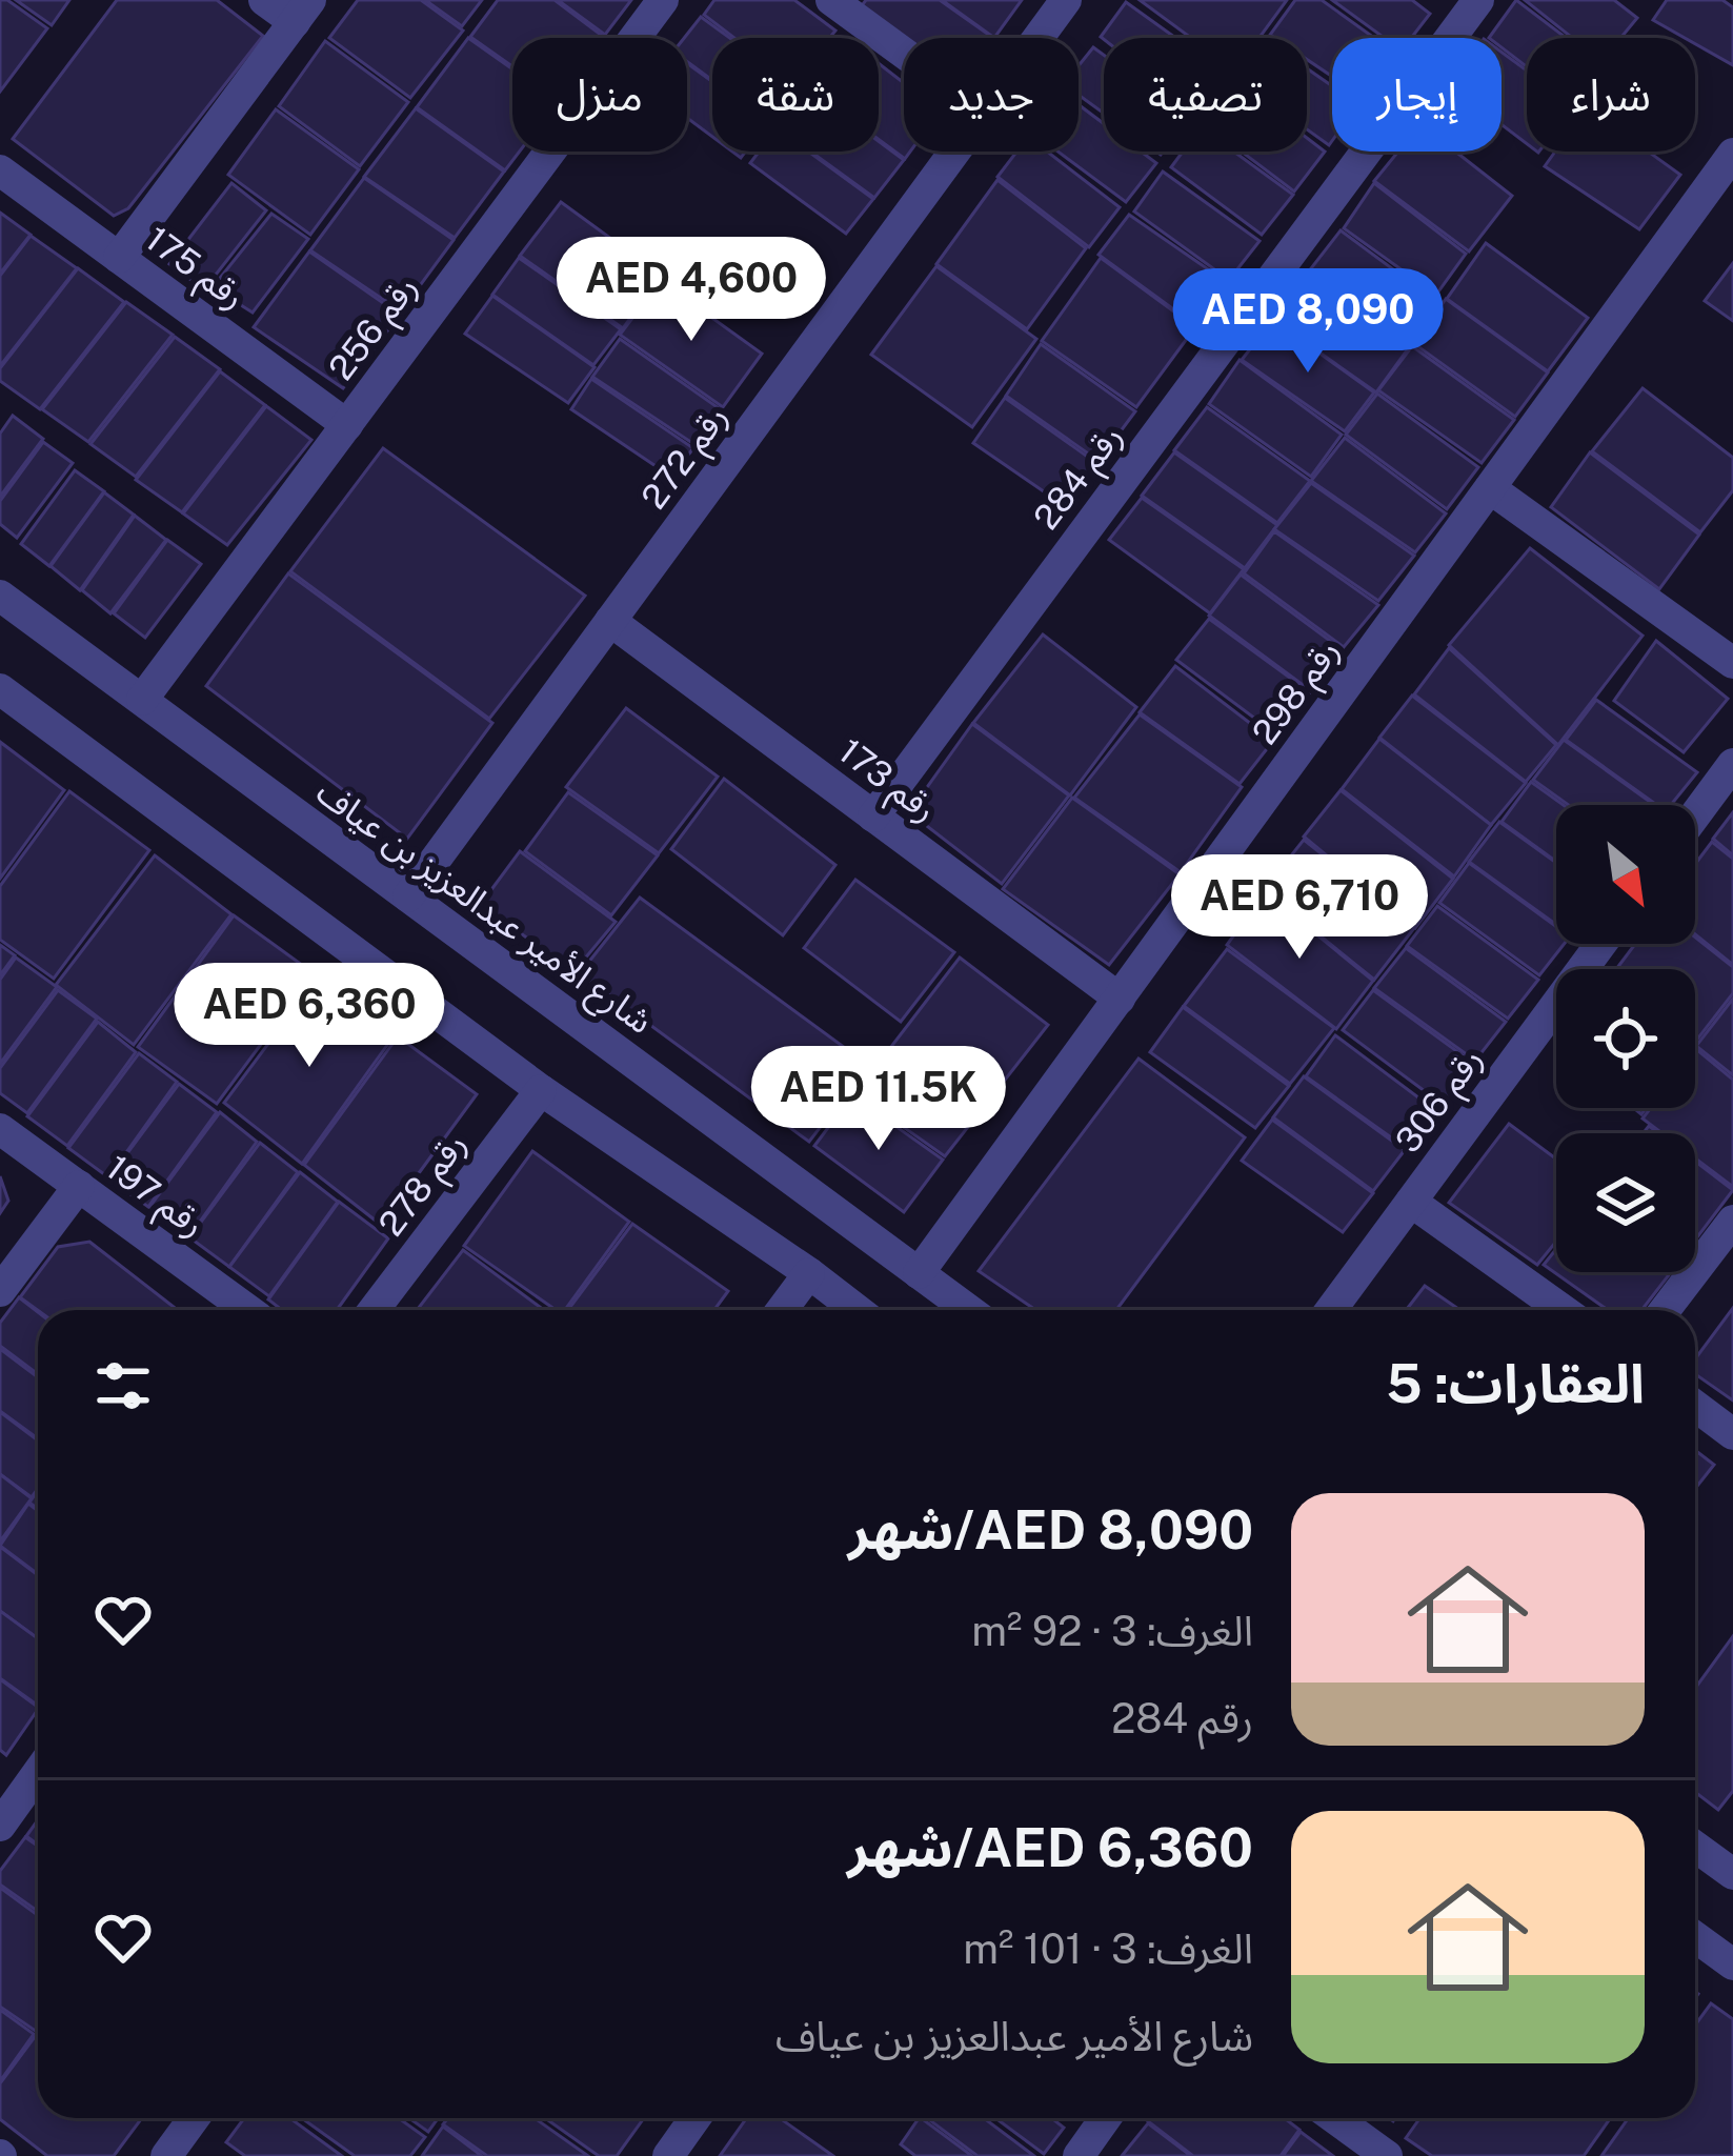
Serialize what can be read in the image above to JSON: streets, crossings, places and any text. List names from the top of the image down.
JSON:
{
  "streets": {
    "street": [
      "رقم 175",
      "رقم 256",
      "رقم 272",
      "رقم 284",
      "رقم 298",
      "رقم 173",
      "شارع الأمير عبدالعزيز بن عياف",
      "رقم 306",
      "رقم 278",
      "رقم 197"
    ]
  },
  "crossings": [
    ["رقم 175", "رقم 256"],
    ["رقم 256", "شارع الأمير عبدالعزيز بن عياف"],
    ["رقم 272", "رقم 173"],
    ["رقم 272", "شارع الأمير عبدالعزيز بن عياف"],
    ["رقم 284", "رقم 173"],
    ["رقم 298", "رقم 173"],
    ["رقم 298", "شارع الأمير عبدالعزيز بن عياف"]
  ],
  "north": "bottom right",
  "page": {
    "chip": [
      "شراء",
      "إيجار",
      "تصفية",
      "جديد",
      "شقة",
      "منزل"
    ],
    "price": [
      "AED 4,600",
      "AED 8,090",
      "AED 6,710",
      "AED 6,360",
      "AED 11.5K"
    ],
    "heading": "العقارات: 5",
    "list": [
      {
        "name": "AED 8,090/شهر",
        "note": "الغرف: 3 · 92 m² · رقم 284"
      },
      {
        "name": "AED 6,360/شهر",
        "note": "الغرف: 3 · 101 m² · شارع الأمير عبدالعزيز بن عياف"
      }
    ]
  }
}
